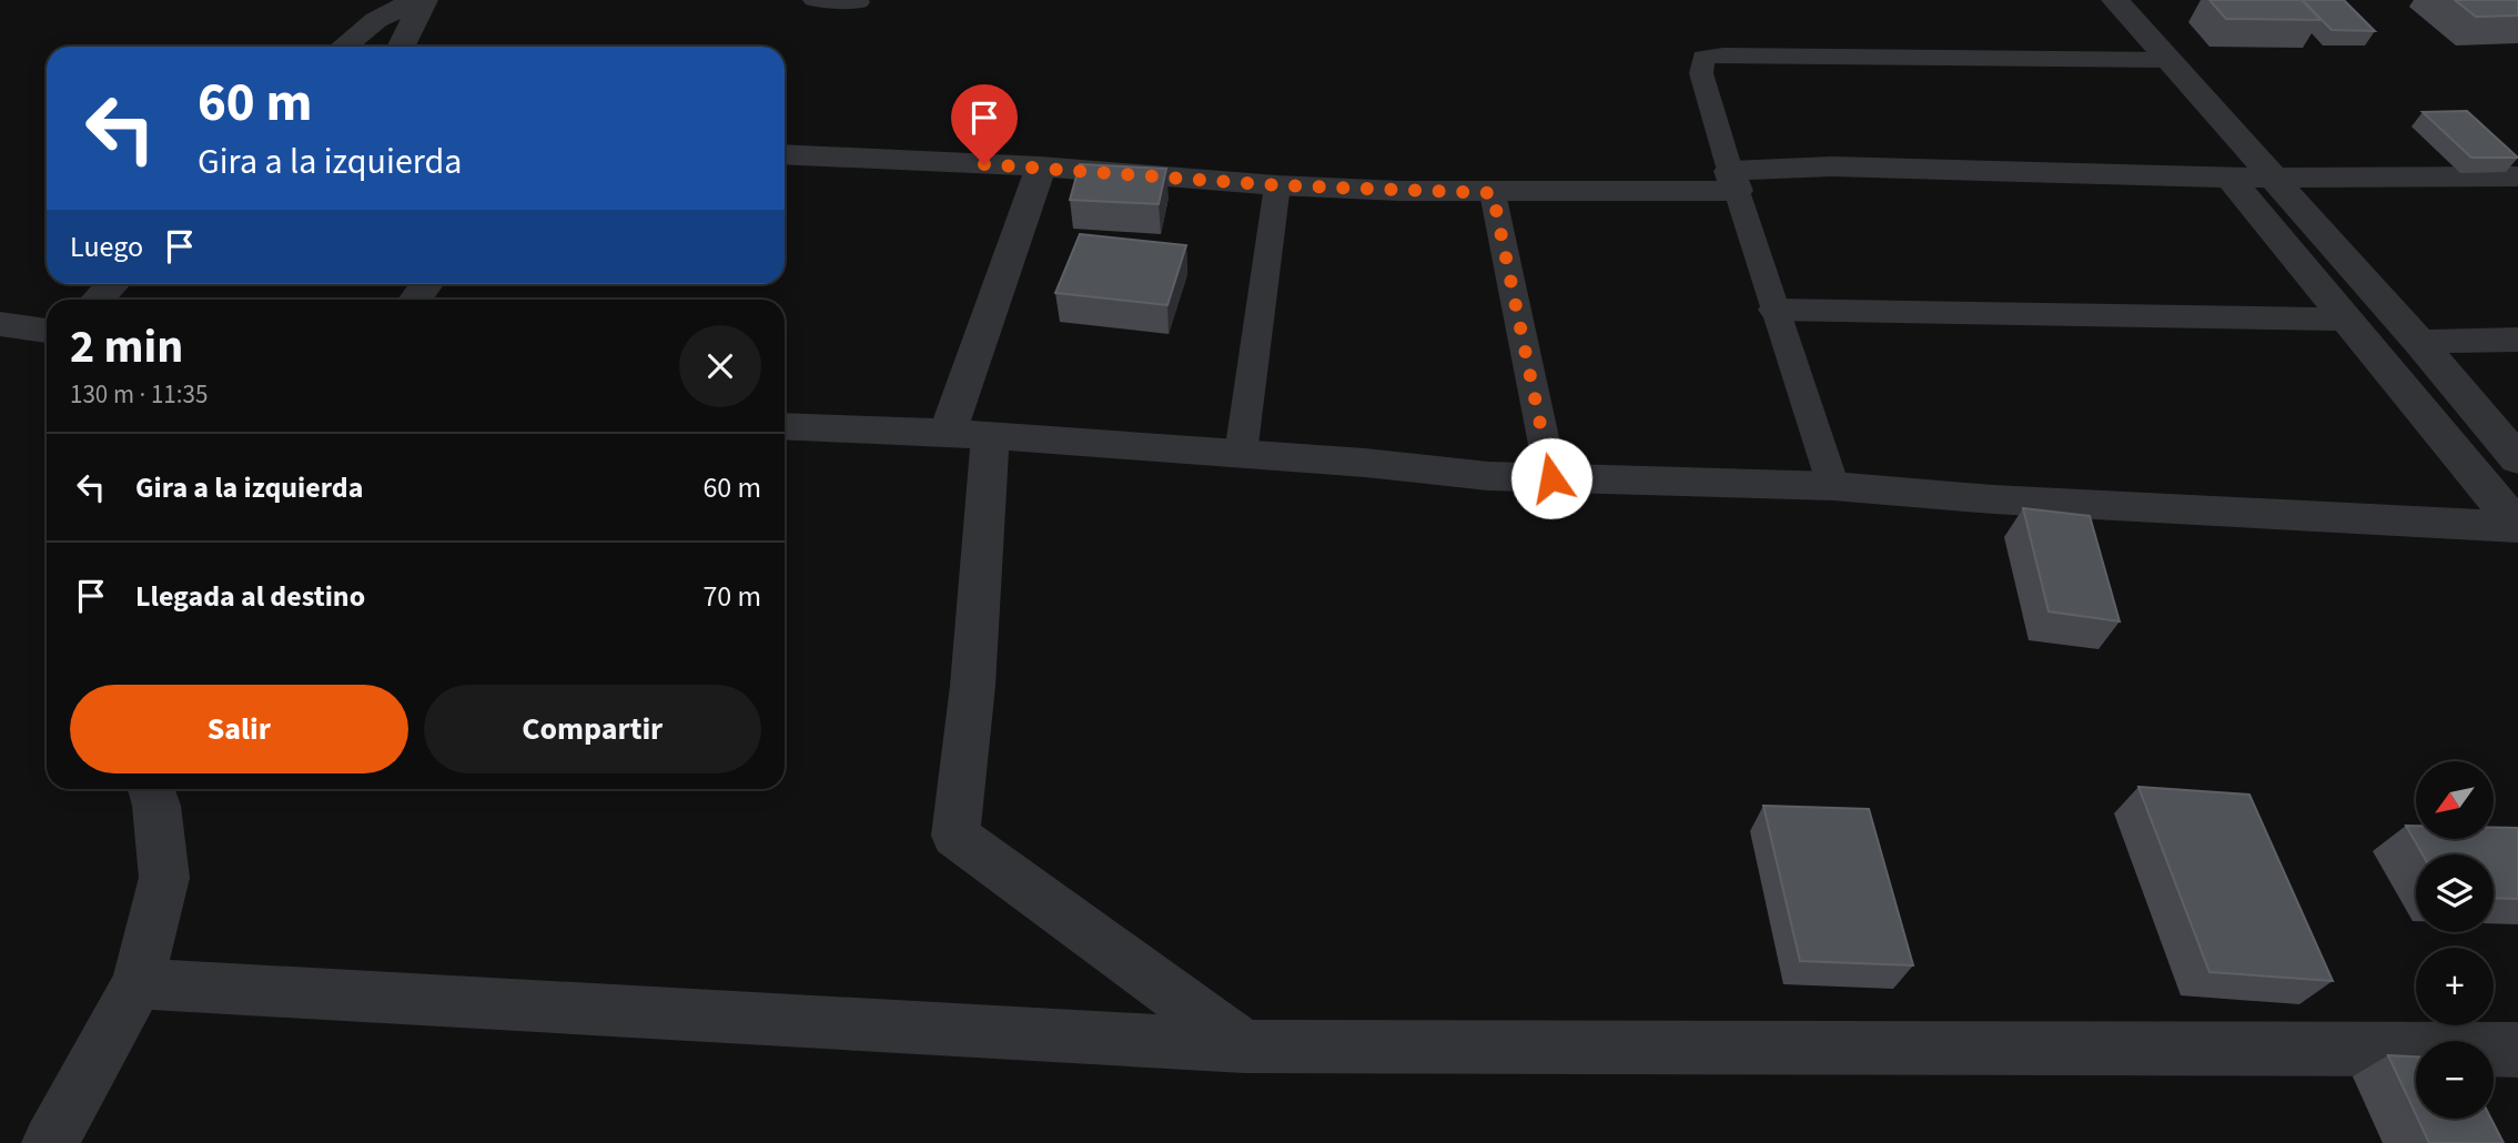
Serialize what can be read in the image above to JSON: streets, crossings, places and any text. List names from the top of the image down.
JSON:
{
  "north": "bottom left",
  "page": {
    "turn": ["60 m", "Gira a la izquierda"],
    "then": "Luego",
    "heading": ["2 min", "130 m · 11:35"],
    "list": [
      {
        "name": "Gira a la izquierda",
        "value": "60 m"
      },
      {
        "name": "Llegada al destino",
        "value": "70 m"
      }
    ],
    "buttons": ["Salir", "Compartir"],
    "map_buttons": ["+", "−"]
  }
}
